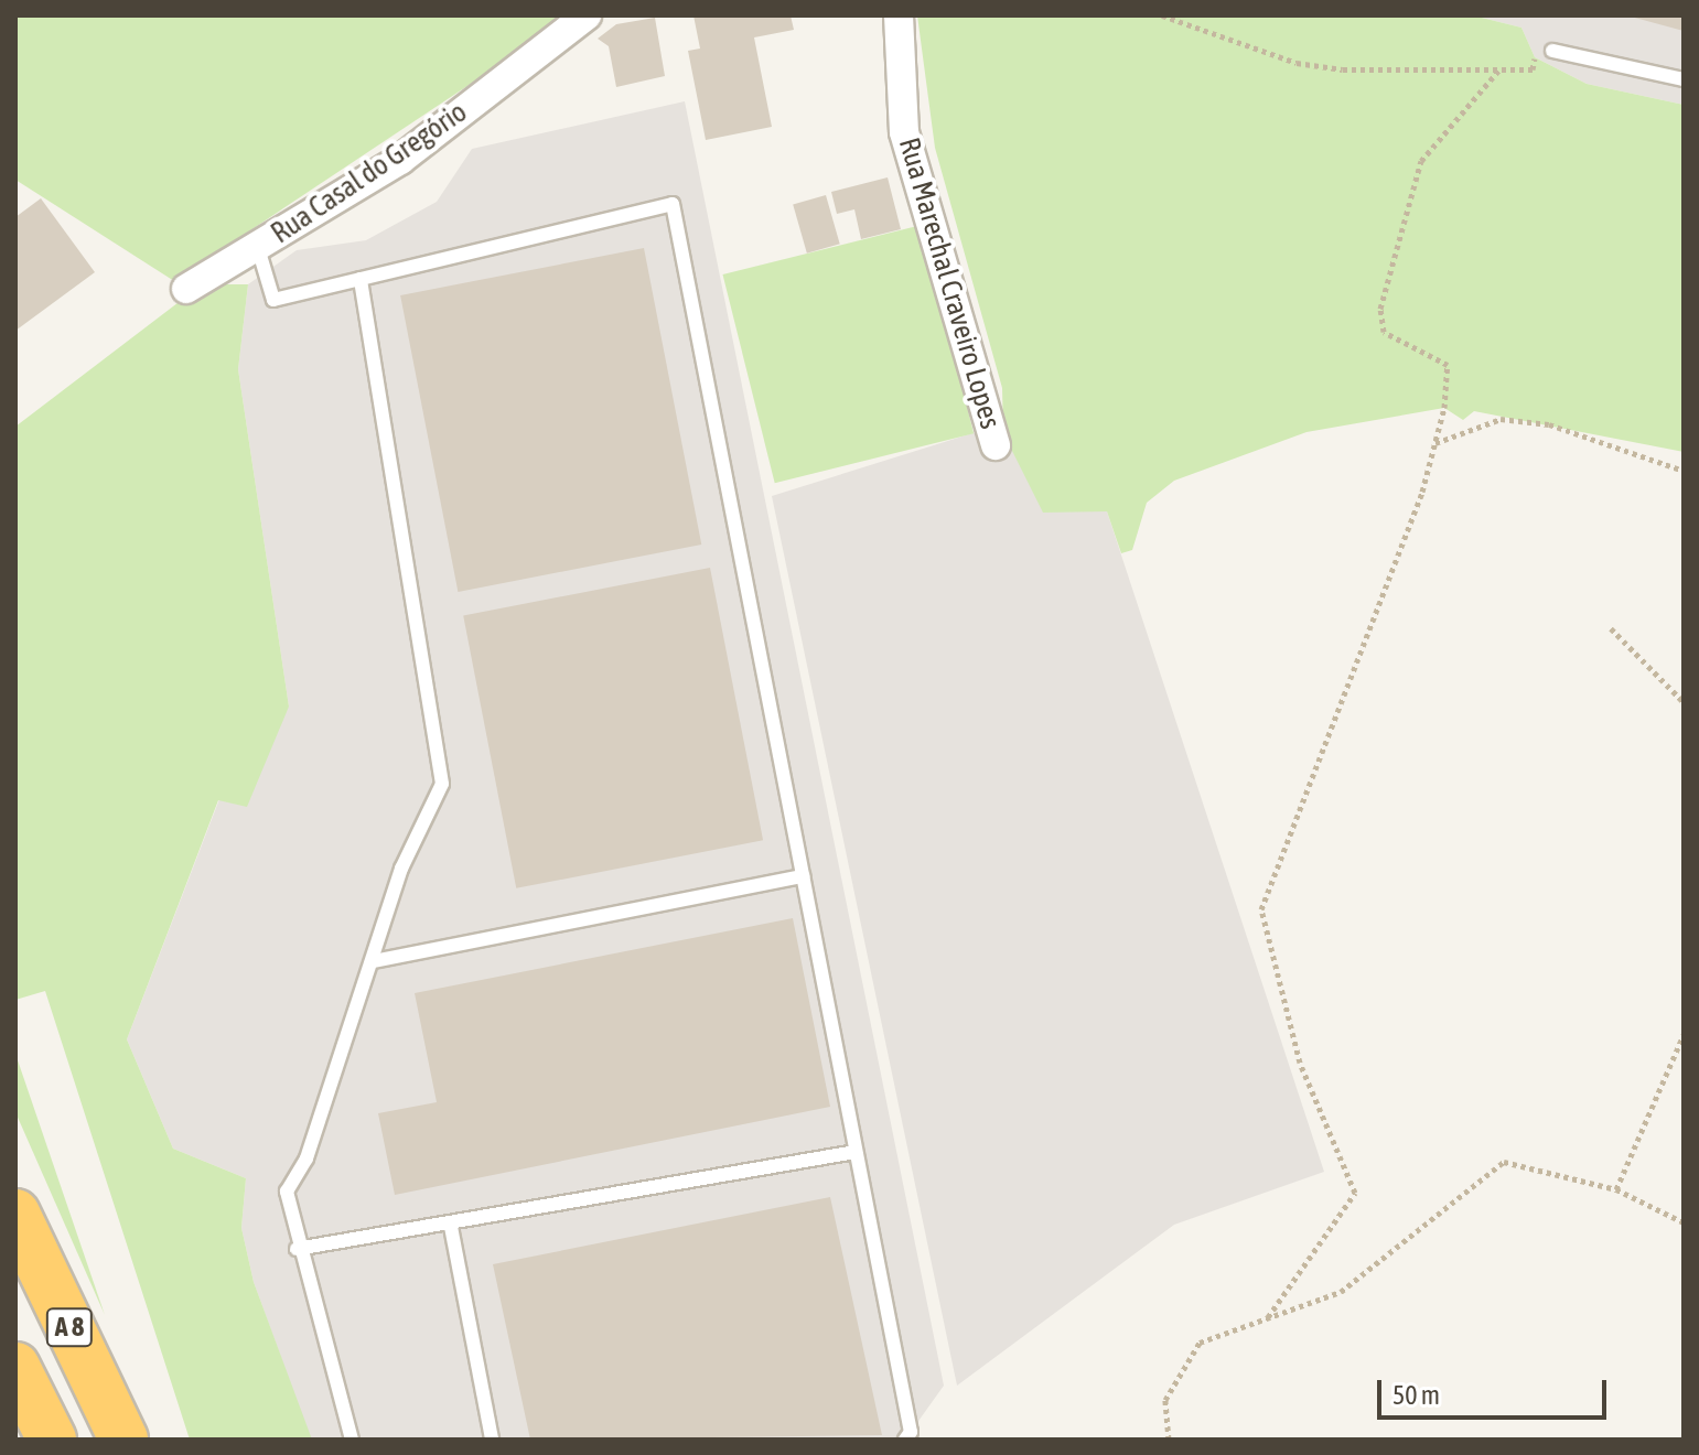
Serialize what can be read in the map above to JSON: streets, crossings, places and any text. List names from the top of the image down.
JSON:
{
  "streets": {
    "highway": ["A 8"],
    "street": ["Rua Casal do Gregório", "Rua Marechal Craveiro Lopes"]
  },
  "scale_bar": "50 m"
}
